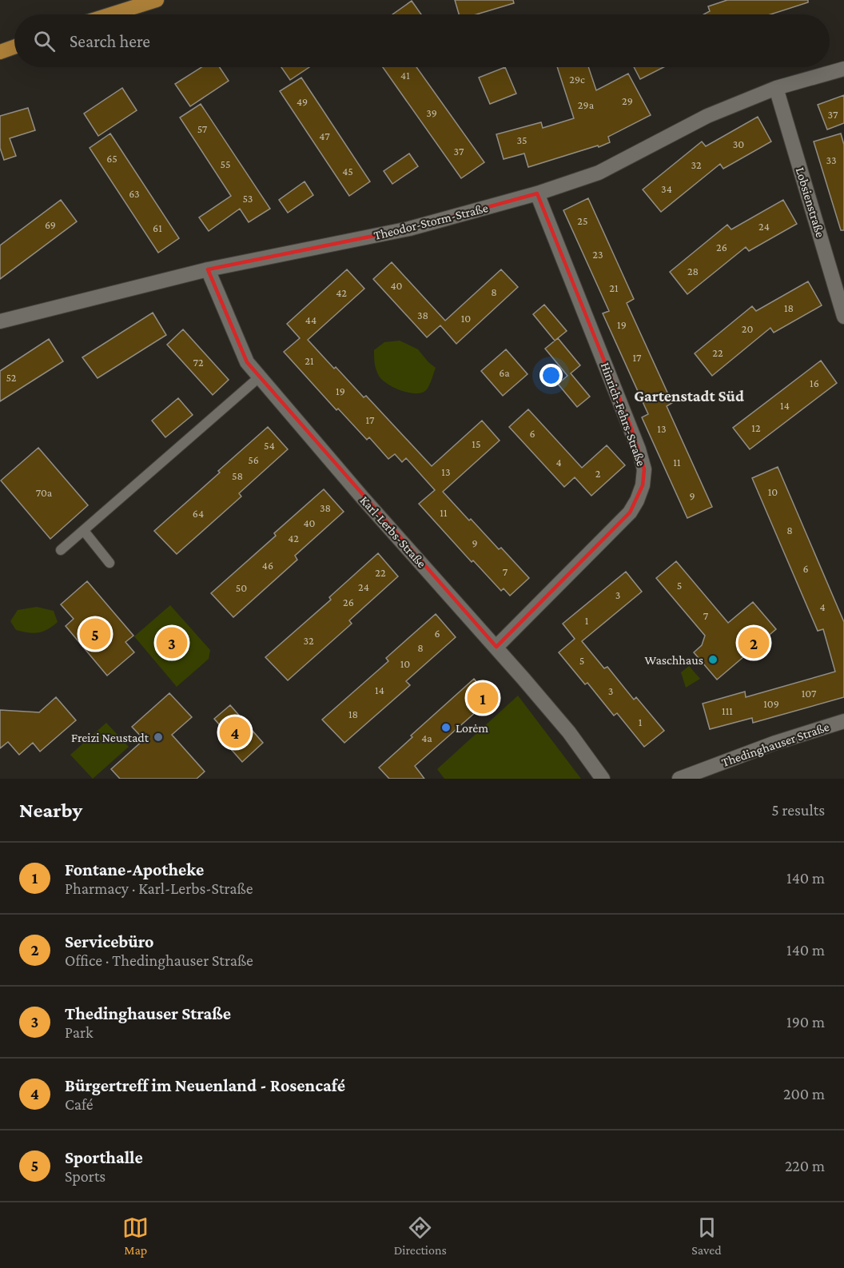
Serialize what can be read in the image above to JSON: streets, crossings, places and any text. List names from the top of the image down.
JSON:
{
  "streets": {
    "street": [
      "Lobsienstraße",
      "Theodor-Storm-Straße",
      "Hinrich-Fehrs-Straße",
      "Karl-Lerbs-Straße",
      "Thedinghauser Straße"
    ]
  },
  "crossings": [
    ["Lobsienstraße", "Theodor-Storm-Straße"],
    ["Theodor-Storm-Straße", "Hinrich-Fehrs-Straße"],
    ["Theodor-Storm-Straße", "Karl-Lerbs-Straße"],
    ["Hinrich-Fehrs-Straße", "Karl-Lerbs-Straße"]
  ],
  "districts": ["Gartenstadt Süd"],
  "places": ["Waschhaus", "Lorėm", "Freizi Neustadt"],
  "house_numbers": [
    "41",
    "29c",
    "29",
    "49",
    "29a",
    "39",
    "37",
    "57",
    "47",
    "35",
    "30",
    "37",
    "65",
    "33",
    "55",
    "32",
    "45",
    "34",
    "63",
    "53",
    "25",
    "69",
    "24",
    "61",
    "26",
    "23",
    "28",
    "40",
    "21",
    "8",
    "42",
    "18",
    "38",
    "10",
    "44",
    "19",
    "20",
    "22",
    "17",
    "21",
    "72",
    "6a",
    "52",
    "16",
    "19",
    "14",
    "17",
    "12",
    "13",
    "6",
    "15",
    "54",
    "56",
    "4",
    "11",
    "13",
    "2",
    "58",
    "10",
    "70a",
    "9",
    "38",
    "11",
    "64",
    "40",
    "8",
    "42",
    "9",
    "46",
    "6",
    "7",
    "22",
    "5",
    "24",
    "50",
    "3",
    "26",
    "4",
    "7",
    "1",
    "6",
    "32",
    "8",
    "5",
    "10",
    "14",
    "3",
    "107",
    "109",
    "111",
    "18",
    "1",
    "4a"
  ],
  "page": {
    "search": "Search here",
    "pins": [
      "5",
      "2",
      "3",
      "1",
      "4"
    ],
    "heading": ["Nearby", "5 results"],
    "list": [
      {
        "mark": "1",
        "name": "Fontane-Apotheke",
        "note": "Pharmacy · Karl-Lerbs-Straße",
        "value": "140 m"
      },
      {
        "mark": "2",
        "name": "Servicebüro",
        "note": "Office · Thedinghauser Straße",
        "value": "140 m"
      },
      {
        "mark": "3",
        "name": "Thedinghauser Straße",
        "note": "Park",
        "value": "190 m"
      },
      {
        "mark": "4",
        "name": "Bürgertreff im Neuenland - Rosencafé",
        "note": "Café",
        "value": "200 m"
      },
      {
        "mark": "5",
        "name": "Sporthalle",
        "note": "Sports",
        "value": "220 m"
      }
    ],
    "nav": ["Map", "Directions", "Saved"]
  }
}
